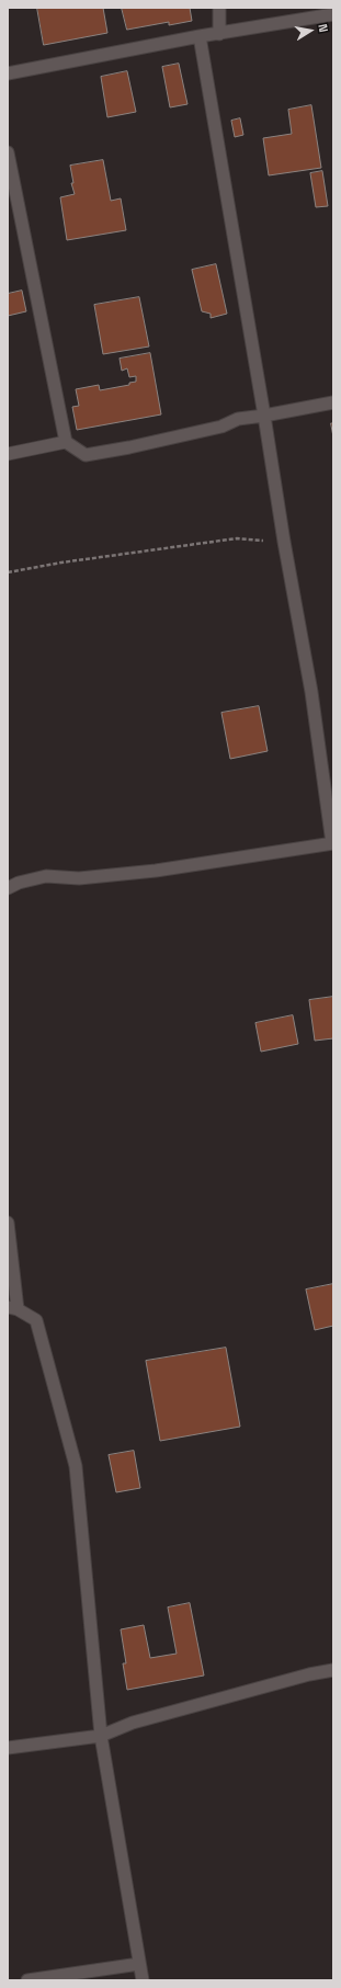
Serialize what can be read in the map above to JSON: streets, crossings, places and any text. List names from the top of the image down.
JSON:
{
  "north": "right"
}
